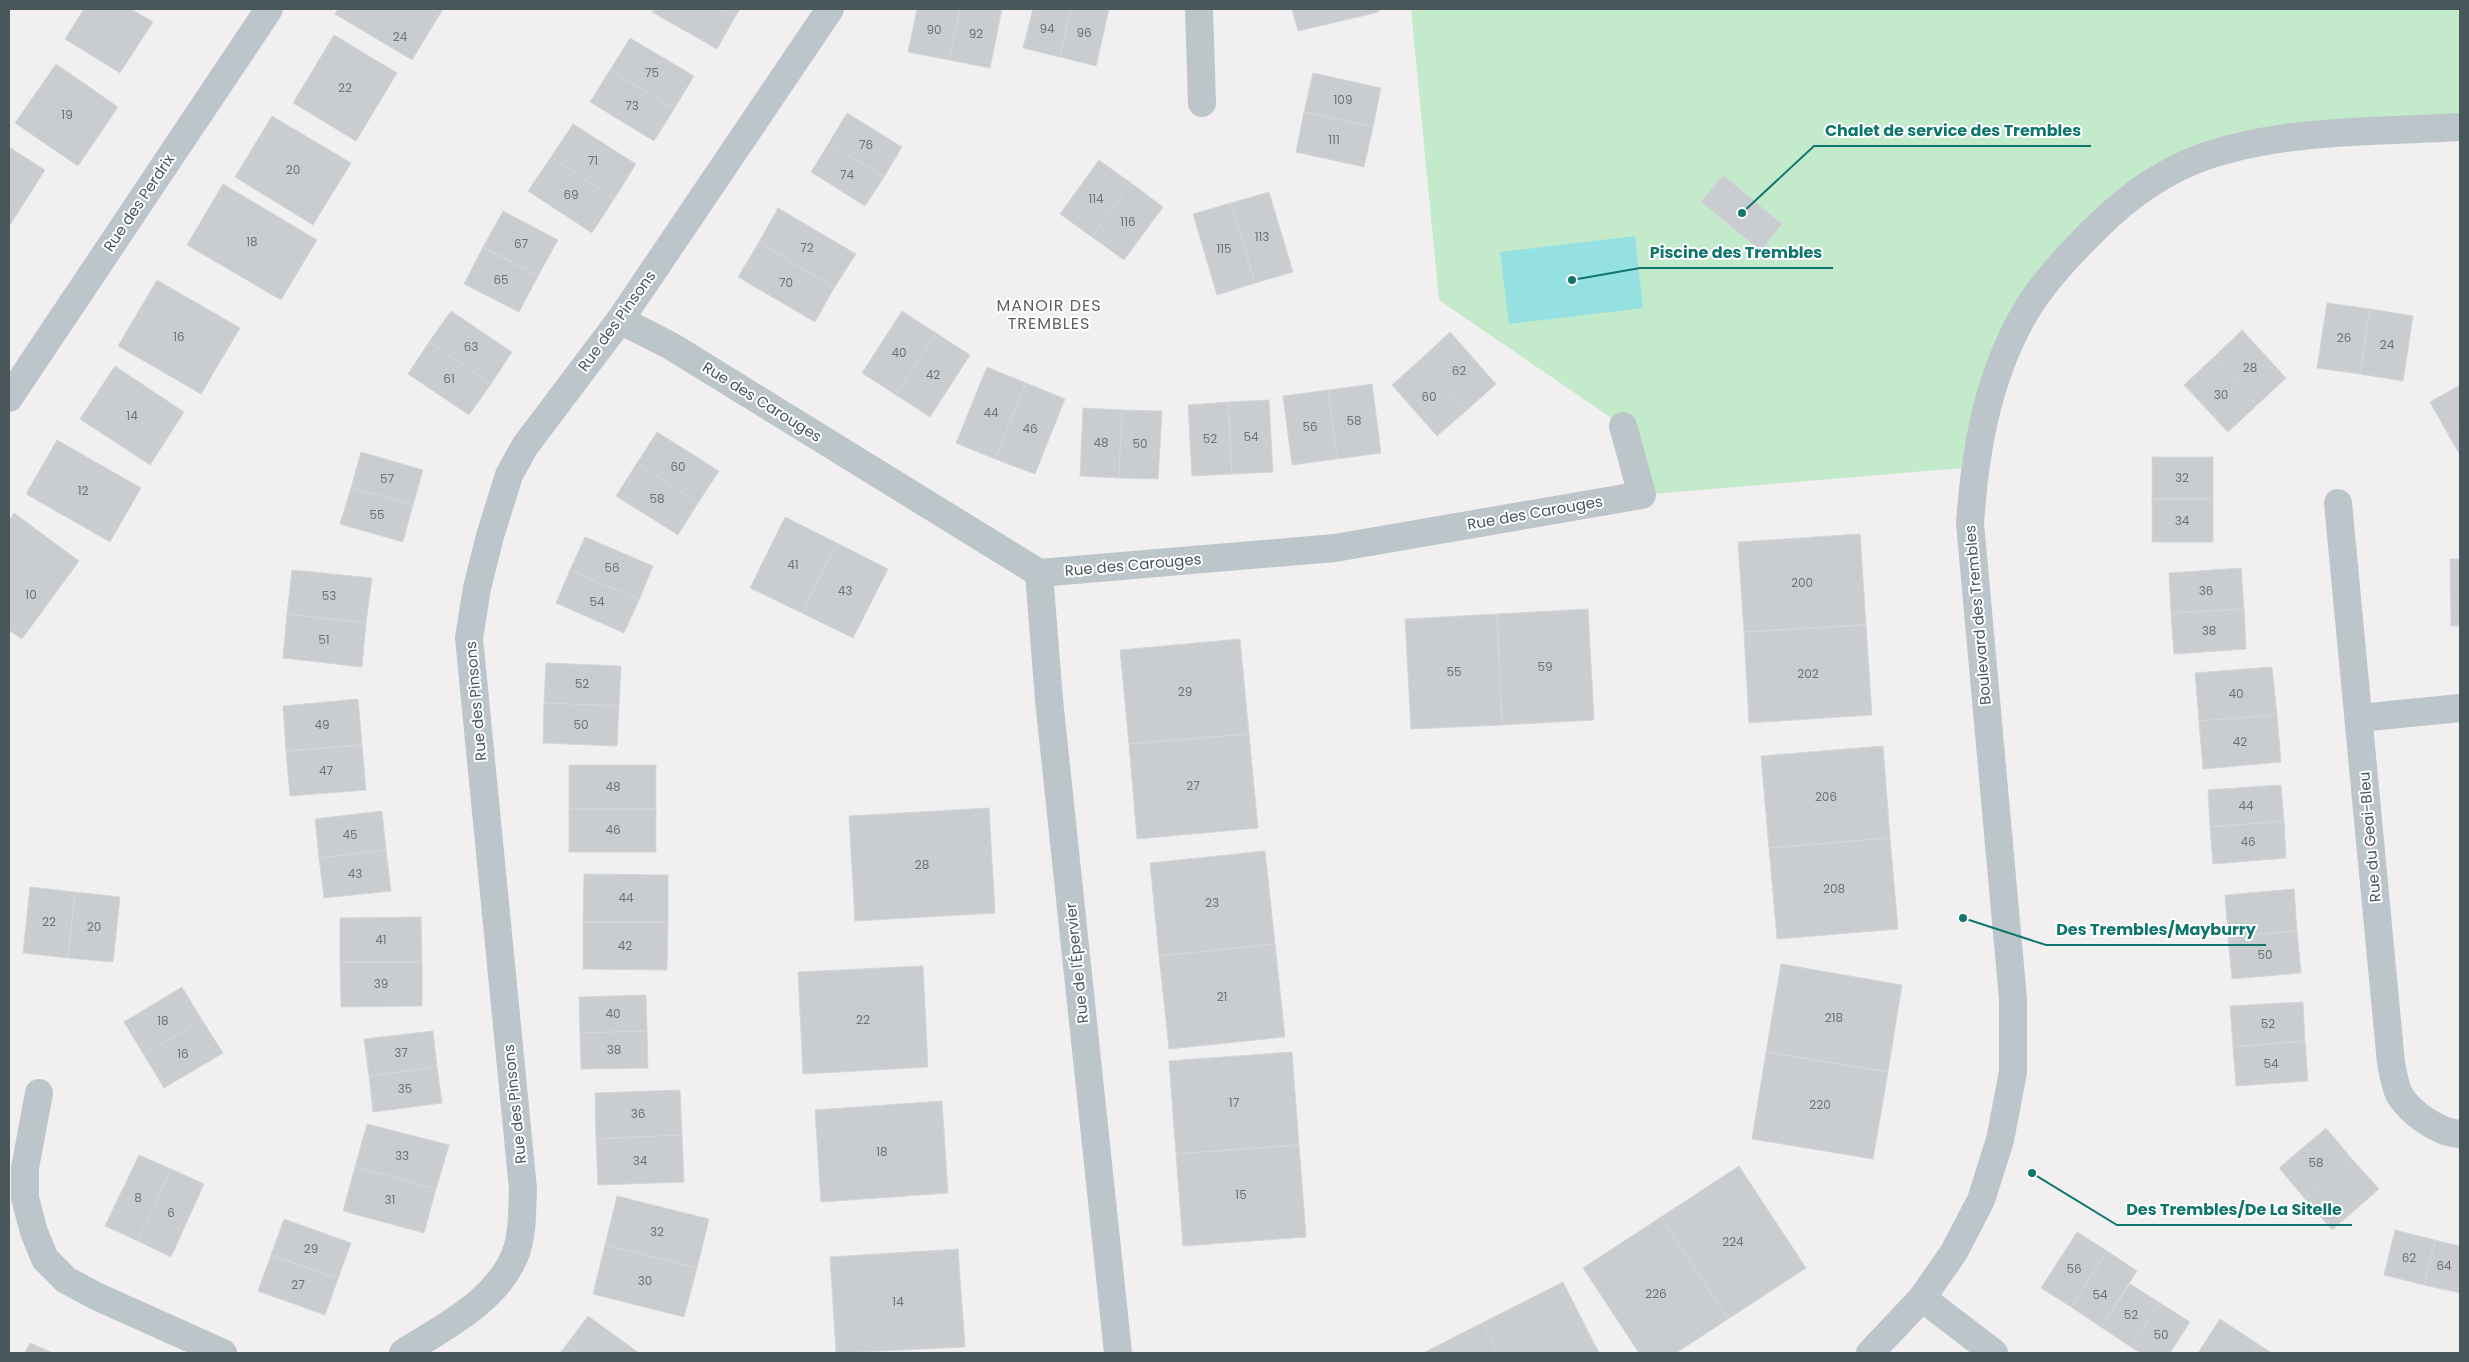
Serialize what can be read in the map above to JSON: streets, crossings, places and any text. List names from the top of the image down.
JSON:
{
  "streets": {
    "street": [
      "Rue des Perdrix",
      "Rue des Pinsons",
      "Rue des Carouges",
      "Boulevard des Trembles",
      "Rue du Geai-Bleu",
      "Rue de l'Épervier"
    ]
  },
  "crossings": [
    ["Rue des Pinsons", "Rue des Carouges"],
    ["Rue des Carouges", "Rue de l'Épervier"]
  ],
  "districts": ["MANOIR DES TREMBLES"],
  "places": [
    "Chalet de service des Trembles",
    "Piscine des Trembles",
    "Des Trembles/Mayburry",
    "Des Trembles/De La Sitelle"
  ],
  "house_numbers": [
    "94",
    "90",
    "96",
    "92",
    "24",
    "75",
    "22",
    "109",
    "73",
    "19",
    "111",
    "76",
    "71",
    "20",
    "74",
    "69",
    "114",
    "116",
    "113",
    "18",
    "67",
    "72",
    "115",
    "65",
    "70",
    "16",
    "26",
    "24",
    "63",
    "40",
    "28",
    "62",
    "42",
    "61",
    "30",
    "60",
    "44",
    "14",
    "58",
    "56",
    "46",
    "54",
    "52",
    "48",
    "50",
    "60",
    "32",
    "57",
    "12",
    "58",
    "55",
    "34",
    "41",
    "56",
    "200",
    "43",
    "36",
    "10",
    "53",
    "54",
    "38",
    "51",
    "59",
    "55",
    "202",
    "52",
    "29",
    "40",
    "49",
    "50",
    "42",
    "47",
    "27",
    "48",
    "206",
    "44",
    "46",
    "45",
    "46",
    "28",
    "43",
    "208",
    "44",
    "23",
    "22",
    "20",
    "41",
    "42",
    "50",
    "39",
    "21",
    "40",
    "218",
    "22",
    "18",
    "52",
    "38",
    "37",
    "16",
    "54",
    "35",
    "17",
    "220",
    "36",
    "18",
    "33",
    "34",
    "58",
    "15",
    "8",
    "31",
    "6",
    "32",
    "224",
    "29",
    "62",
    "64",
    "56",
    "30",
    "27",
    "226",
    "54",
    "14",
    "52",
    "50"
  ]
}
